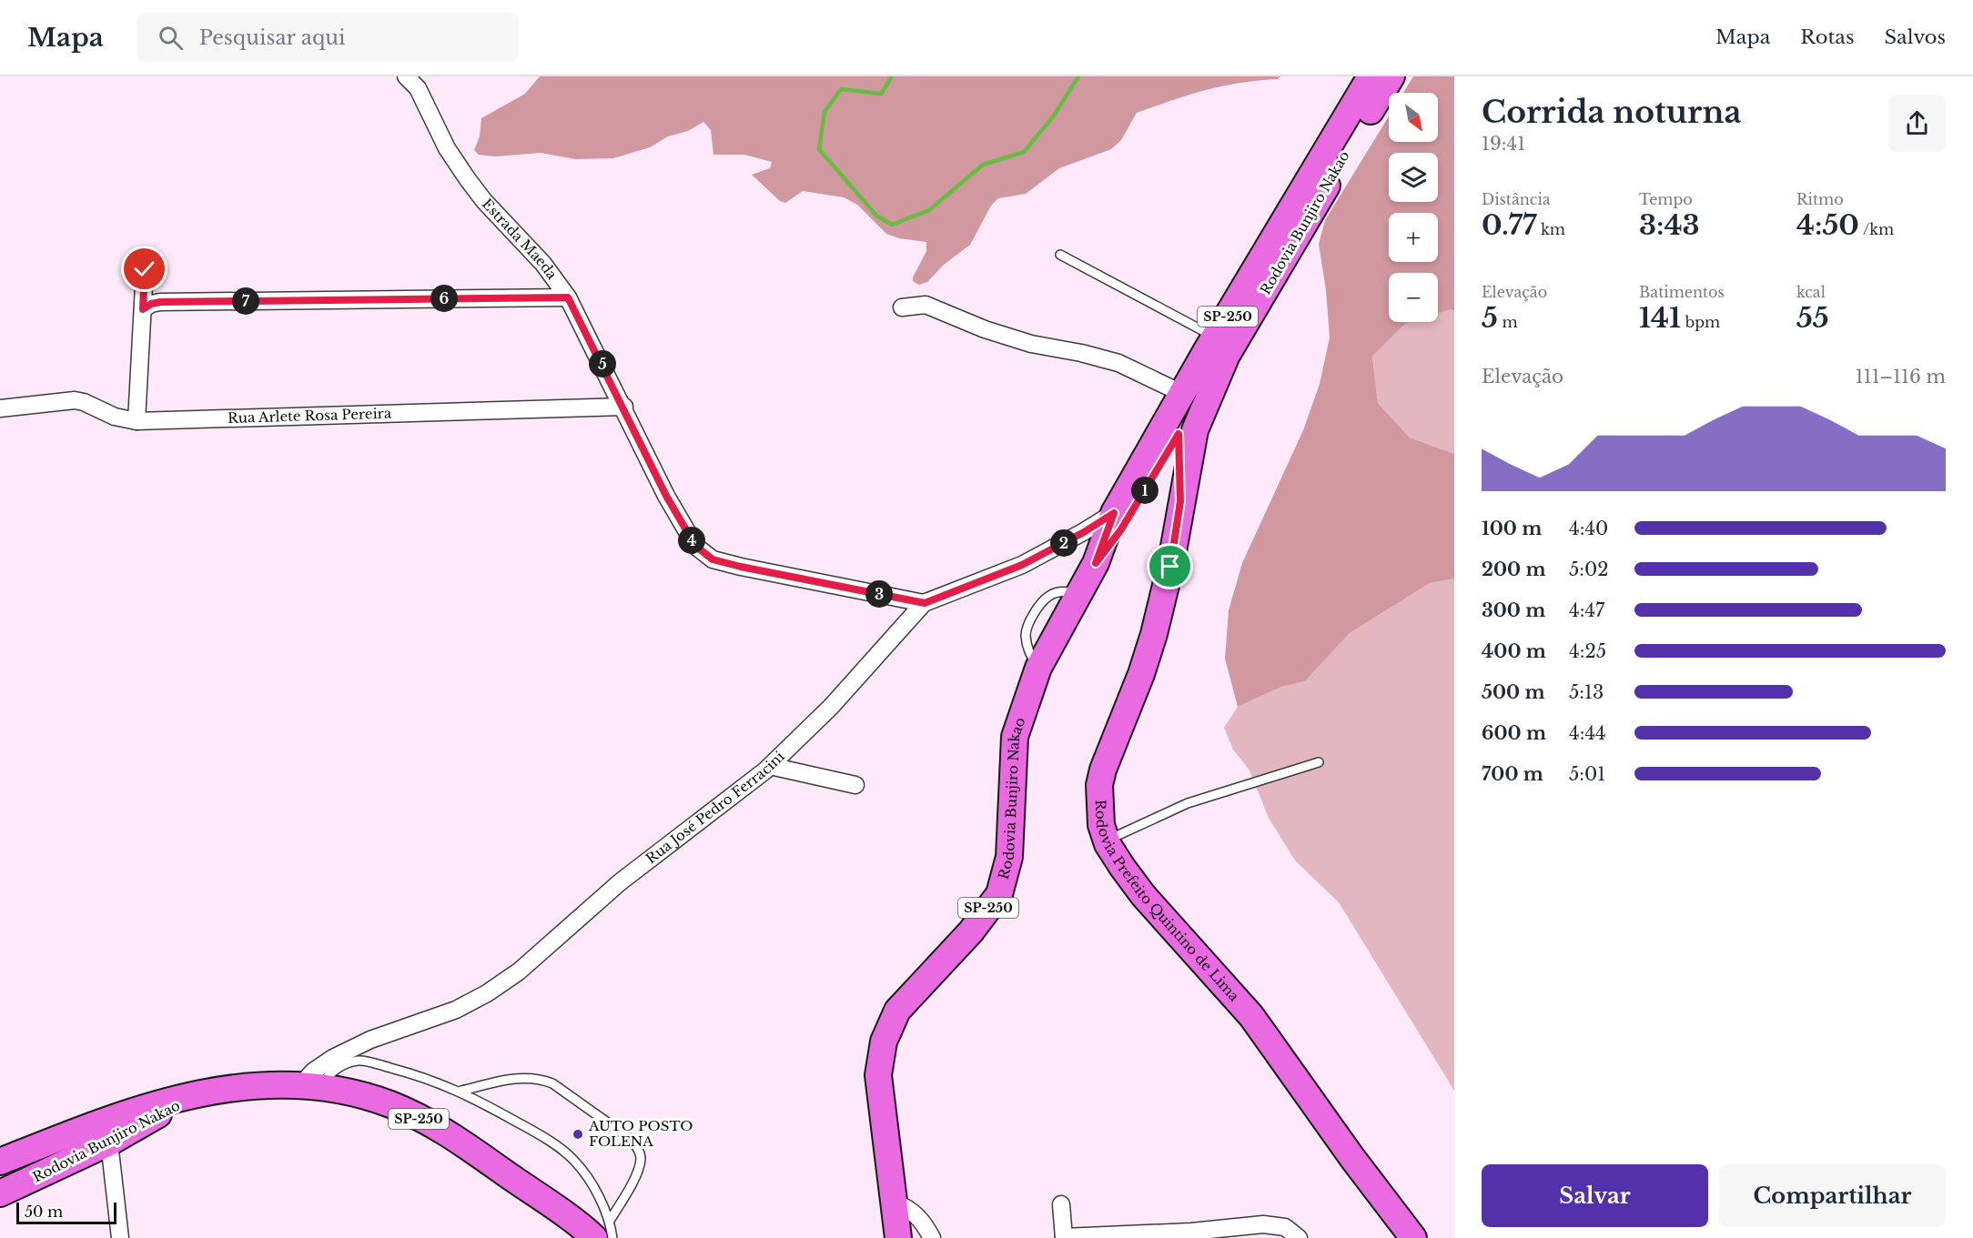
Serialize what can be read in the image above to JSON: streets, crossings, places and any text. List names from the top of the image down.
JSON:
{
  "streets": {
    "main road": ["Rodovia Bunjiro Nakao", "SP-250", "Rodovia Prefeito Quintino de Lima"],
    "street": ["Estrada Maeda", "Rua Arlete Rosa Pereira", "Rua José Pedro Ferracini"]
  },
  "crossings": [
    ["Rodovia Bunjiro Nakao", "Rua José Pedro Ferracini"],
    ["Rodovia Bunjiro Nakao", "Rodovia Prefeito Quintino de Lima"],
    ["Estrada Maeda", "Rua Arlete Rosa Pereira"],
    ["Estrada Maeda", "Rua José Pedro Ferracini"]
  ],
  "places": ["AUTO POSTO FOLENA"],
  "scale_bar": "50 m",
  "north": "bottom right",
  "page": {
    "header": "Mapa",
    "search": "Pesquisar aqui",
    "nav": ["Mapa", "Rotas", "Salvos"],
    "heading": ["Corrida noturna", "19:41"],
    "map_buttons": ["+", "−"],
    "stats": [
      ["Distância", "0.77 km"],
      ["Tempo", "3:43"],
      ["Ritmo", "4:50 /km"],
      ["Elevação", "5 m"],
      ["Batimentos", "141 bpm"],
      ["kcal", "55"]
    ],
    "pins": [
      "6",
      "7",
      "5",
      "1",
      "4",
      "2",
      "3"
    ],
    "chart": ["Elevação", "111–116 m"],
    "list": [
      {
        "name": "100 m",
        "note": "4:40"
      },
      {
        "name": "200 m",
        "note": "5:02"
      },
      {
        "name": "300 m",
        "note": "4:47"
      },
      {
        "name": "400 m",
        "note": "4:25"
      },
      {
        "name": "500 m",
        "note": "5:13"
      },
      {
        "name": "600 m",
        "note": "4:44"
      },
      {
        "name": "700 m",
        "note": "5:01"
      }
    ],
    "buttons": ["Salvar", "Compartilhar"],
    "scale": "50 m"
  }
}
